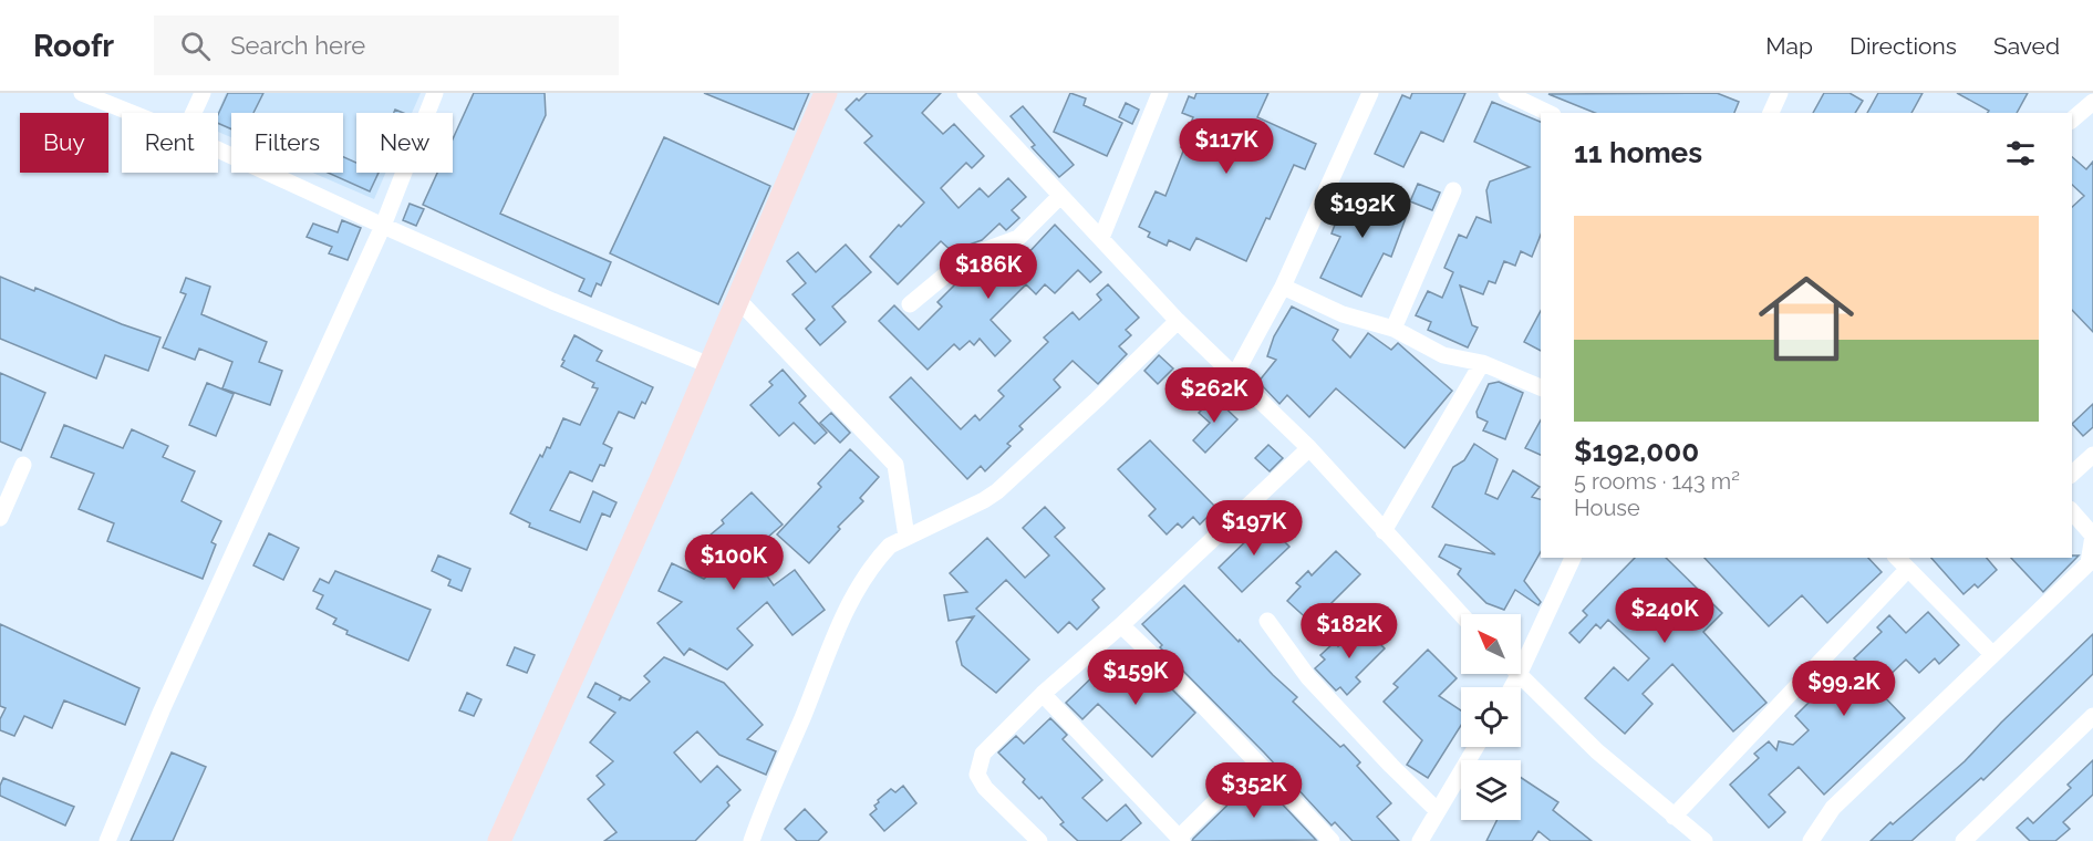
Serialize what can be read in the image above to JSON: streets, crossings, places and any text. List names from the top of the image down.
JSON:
{
  "north": "top left",
  "page": {
    "header": "Roofr",
    "search": "Search here",
    "nav": ["Map", "Directions", "Saved"],
    "chip": [
      "Buy",
      "Rent",
      "Filters",
      "New"
    ],
    "heading": "11 homes",
    "price": [
      "$117K",
      "$192K",
      "$186K",
      "$262K",
      "$197K",
      "$100K",
      "$240K",
      "$182K",
      "$159K",
      "$99.2K",
      "$352K"
    ],
    "list": [
      {
        "name": "$192,000",
        "note": "5 rooms · 143 m² · House"
      }
    ]
  }
}
